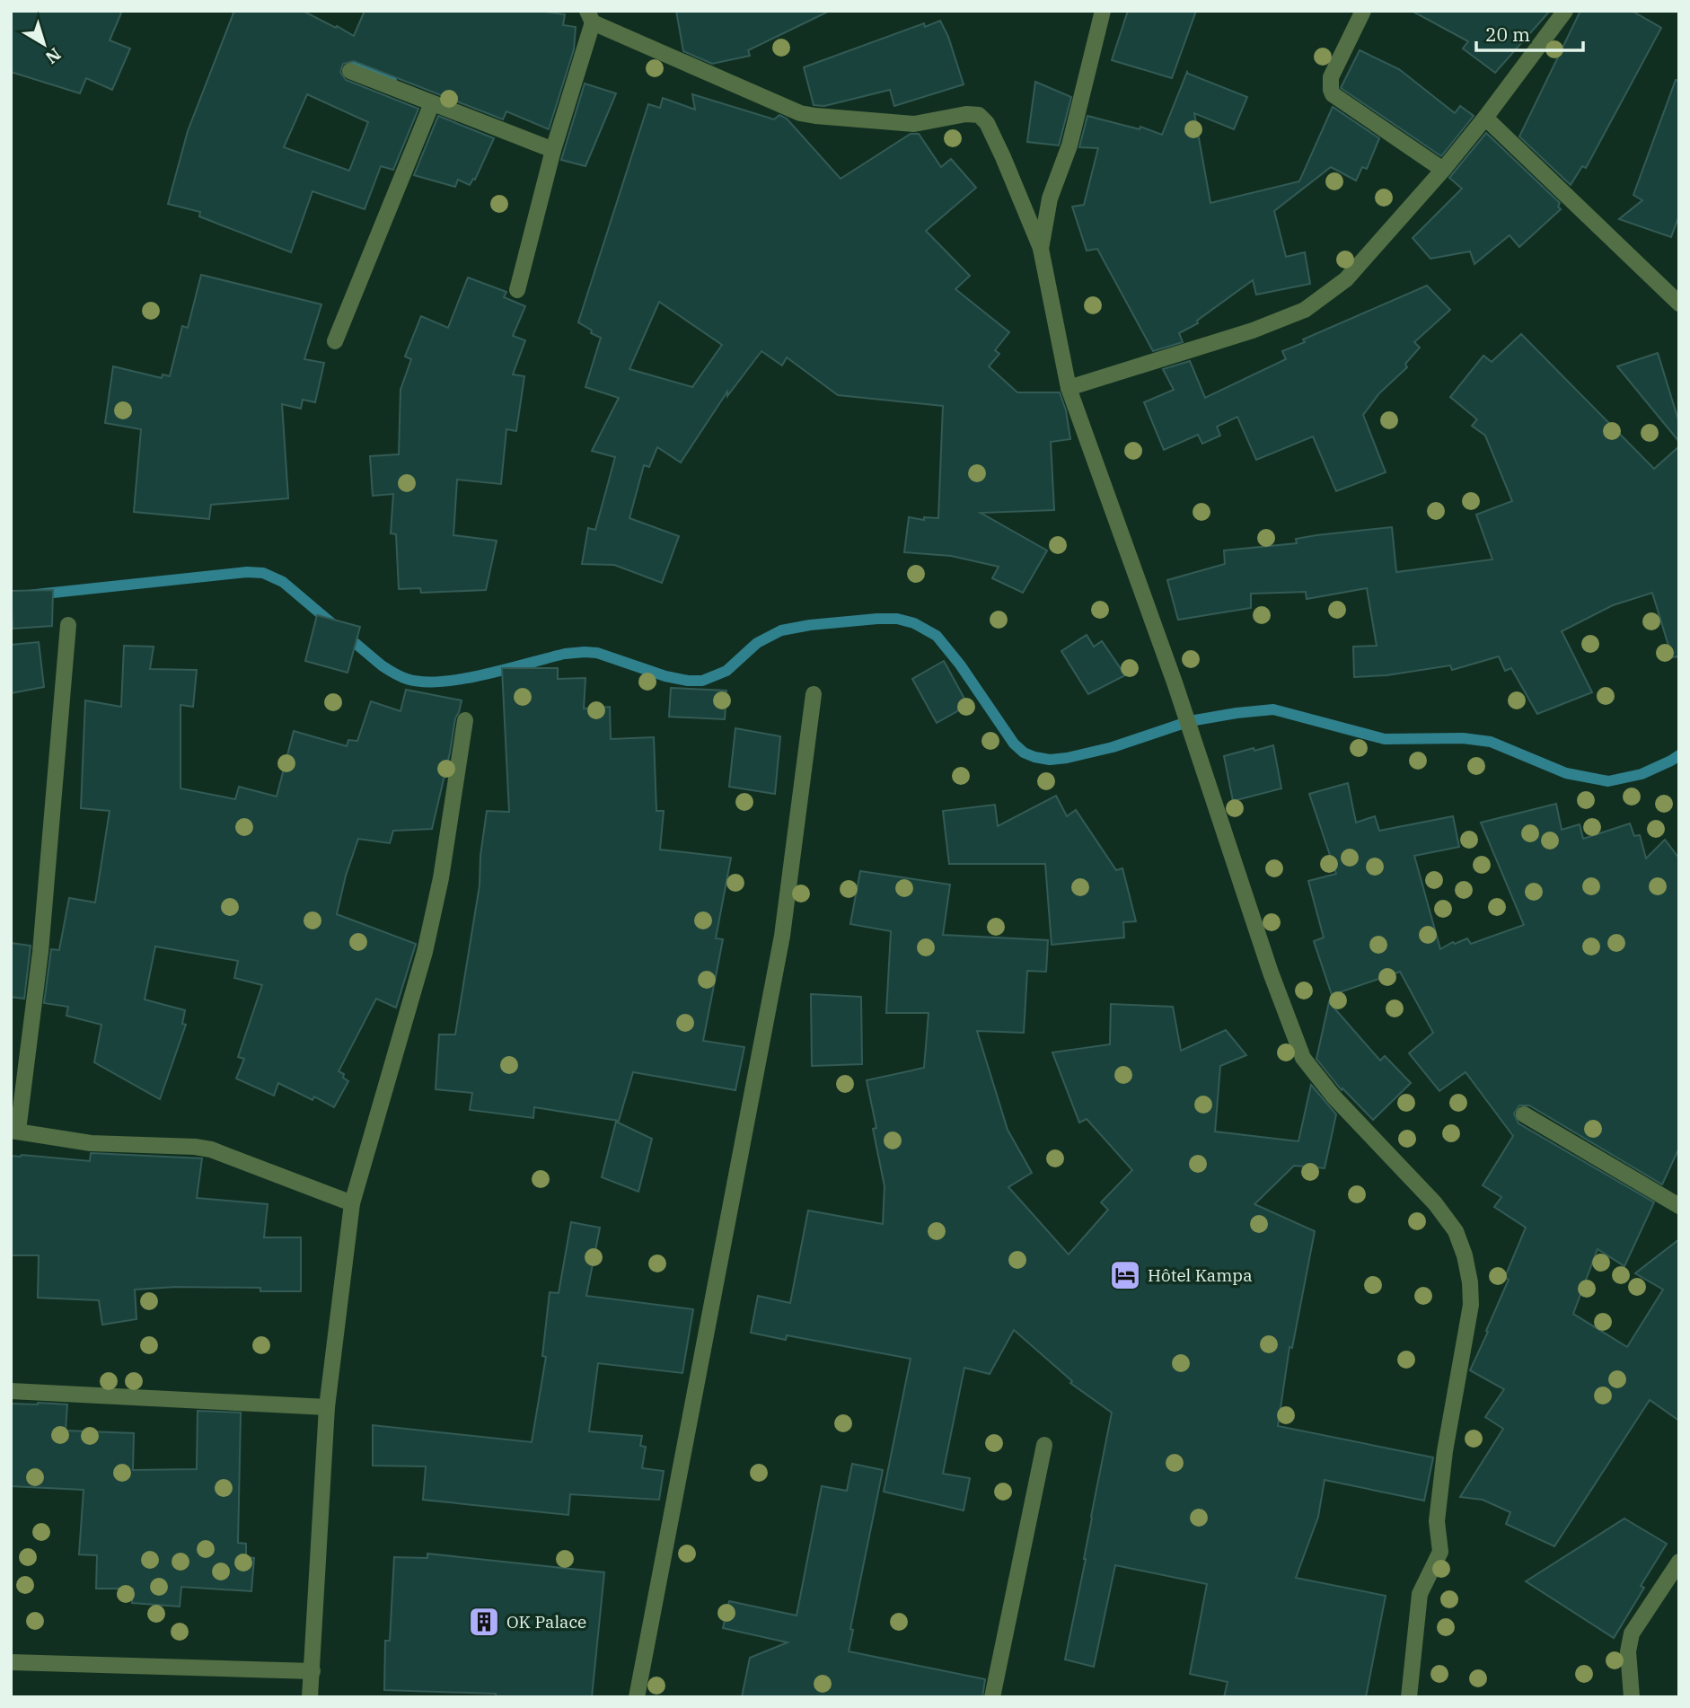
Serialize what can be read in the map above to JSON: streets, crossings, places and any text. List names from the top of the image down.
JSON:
{
  "places": {
    "hotel": ["Hôtel Kampa"],
    "building": ["OK Palace"]
  },
  "scale_bar": "20 m",
  "north": "bottom right"
}
